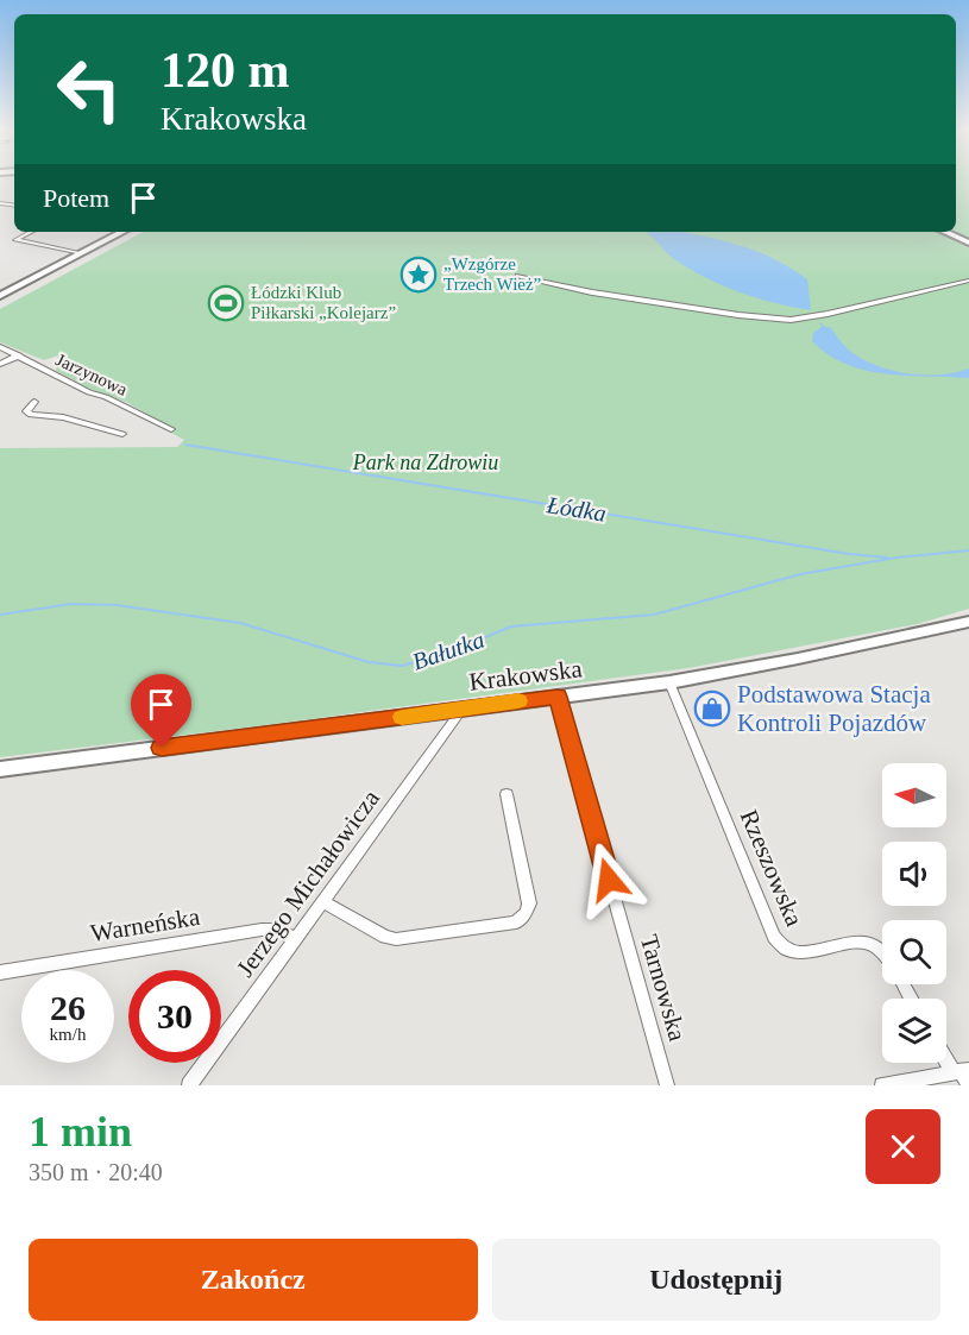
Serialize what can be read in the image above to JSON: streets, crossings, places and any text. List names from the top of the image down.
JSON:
{
  "streets": {
    "main road": ["Krakowska"],
    "street": [
      "Jarzynowa",
      "Rzeszowska",
      "Jerzego Michałowicza",
      "Warneńska",
      "Tarnowska"
    ]
  },
  "crossings": [
    ["Krakowska", "Rzeszowska"],
    ["Krakowska", "Jerzego Michałowicza"],
    ["Krakowska", "Tarnowska"],
    ["Jerzego Michałowicza", "Warneńska"]
  ],
  "water": ["Łódka", "Bałutka"],
  "parks": ["Park na Zdrowiu"],
  "places": {
    "place": ["„Wzgórze Trzech Wież”"],
    "sports": ["Łódzki Klub Piłkarski „Kolejarz”"],
    "shop": ["Podstawowa Stacja Kontroli Pojazdów"]
  },
  "north": "left",
  "page": {
    "turn": ["120 m", "Krakowska"],
    "then": "Potem",
    "speed": "26 km/h",
    "limit": "30",
    "heading": ["1 min", "350 m · 20:40"],
    "buttons": ["Zakończ", "Udostępnij"]
  }
}
